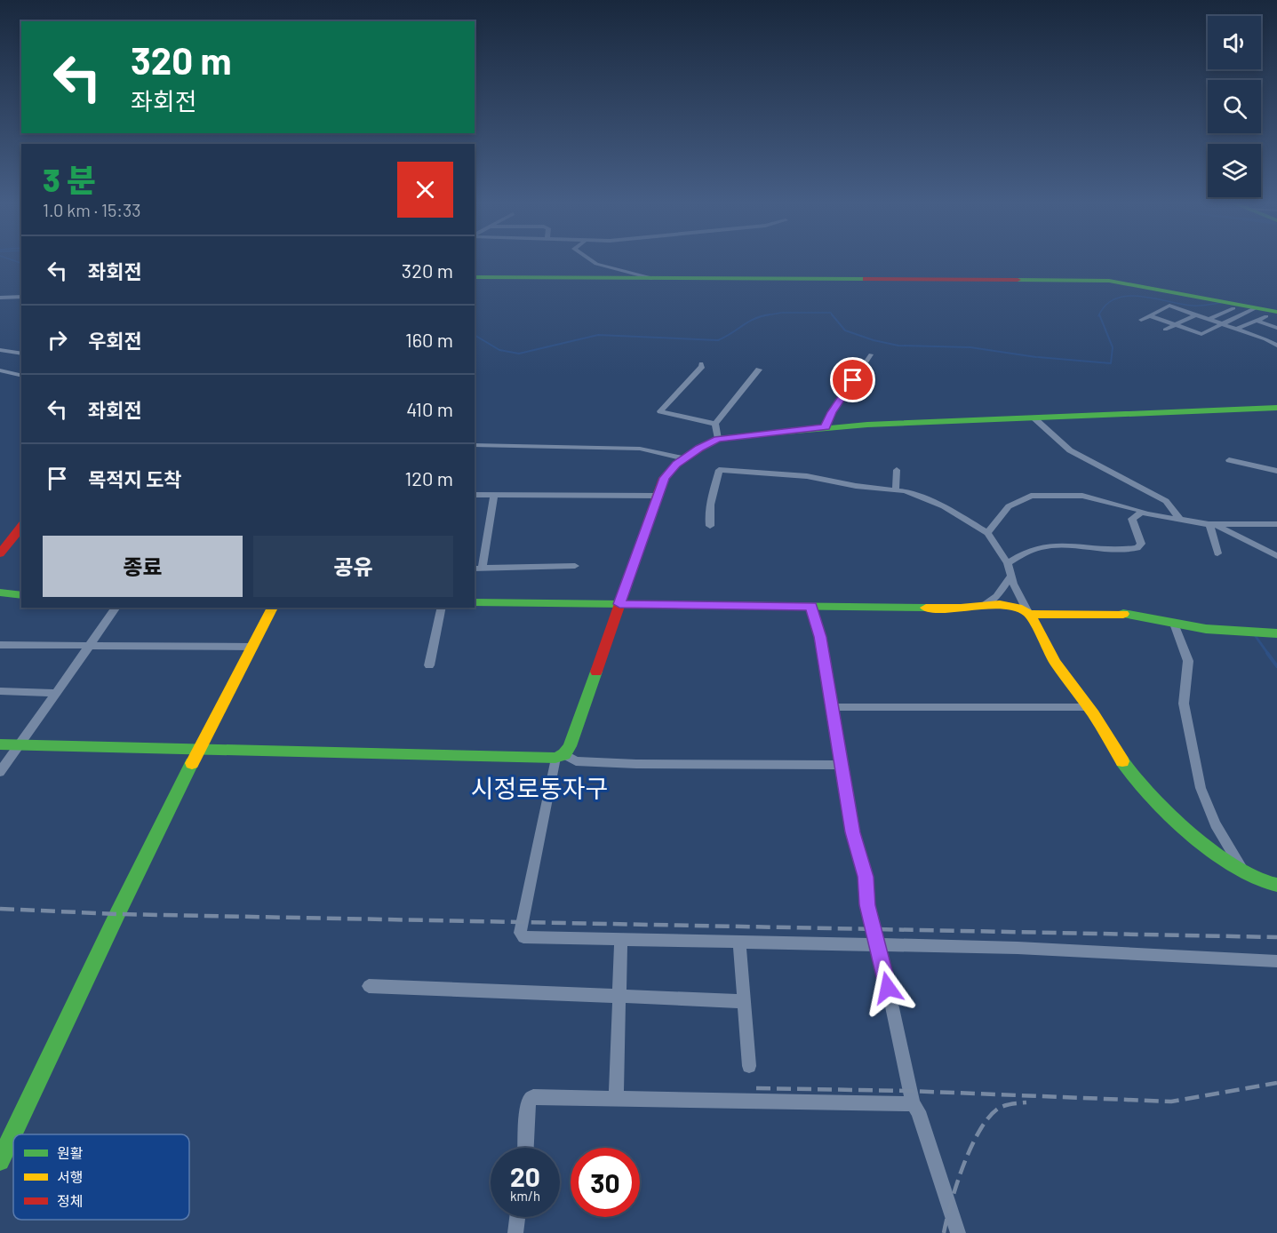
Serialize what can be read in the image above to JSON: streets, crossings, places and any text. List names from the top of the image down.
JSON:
{
  "districts": ["시정로동자구"],
  "legend": ["원활", "서행", "정체"],
  "page": {
    "turn": ["320 m", "좌회전"],
    "heading": ["3 분", "1.0 km · 15:33"],
    "list": [
      {
        "name": "좌회전",
        "value": "320 m"
      },
      {
        "name": "우회전",
        "value": "160 m"
      },
      {
        "name": "좌회전",
        "value": "410 m"
      },
      {
        "name": "목적지 도착",
        "value": "120 m"
      }
    ],
    "buttons": ["종료", "공유"],
    "speed": "20 km/h",
    "limit": "30"
  }
}
